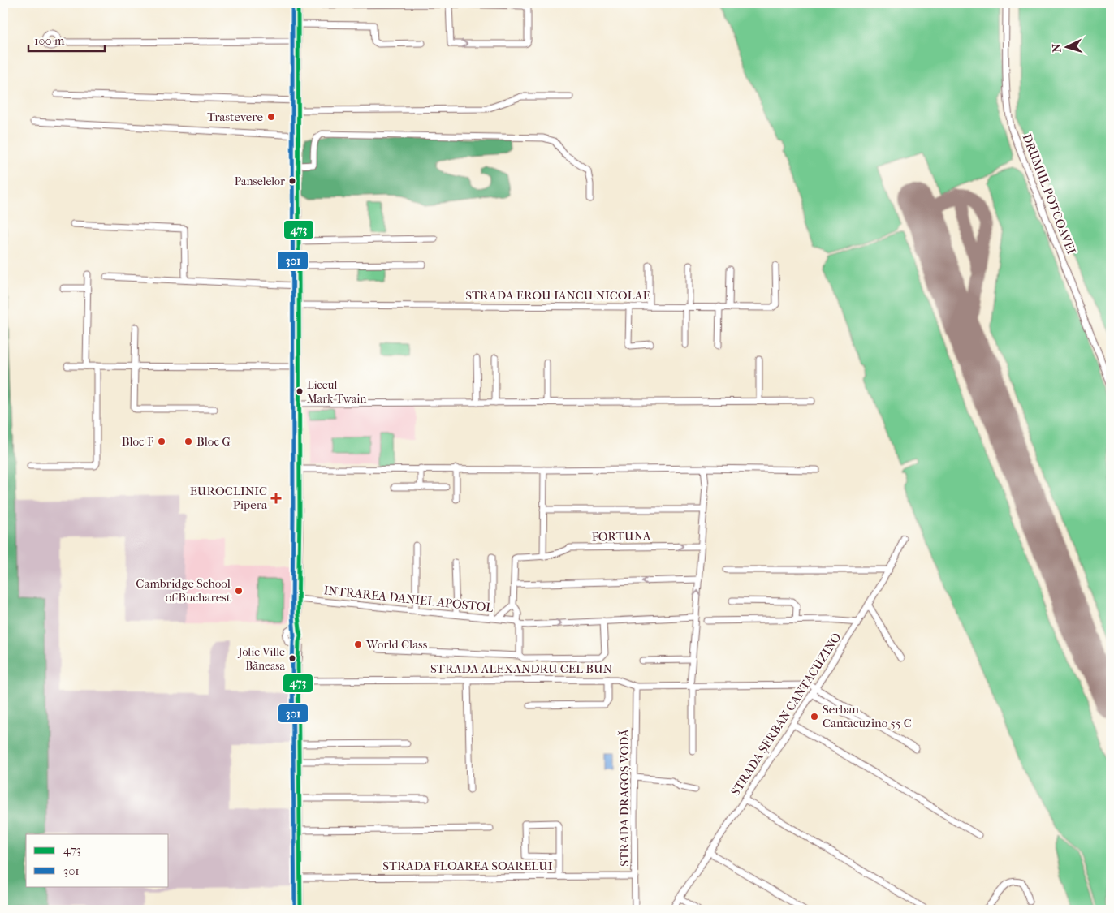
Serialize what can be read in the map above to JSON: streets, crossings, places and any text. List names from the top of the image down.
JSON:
{
  "streets": {
    "street": [
      "DRUMUL POTCOAVEI",
      "STRADA EROU IANCU NICOLAE",
      "FORTUNA",
      "INTRAREA DANIEL APOSTOL",
      "STRADA ALEXANDRU CEL BUN",
      "STRADA ȘERBAN CANTACUZINO",
      "STRADA DRAGOȘ VODĂ",
      "STRADA FLOAREA SOARELUI"
    ]
  },
  "crossings": [
    ["STRADA ALEXANDRU CEL BUN", "STRADA ȘERBAN CANTACUZINO"],
    ["STRADA ALEXANDRU CEL BUN", "STRADA DRAGOȘ VODĂ"],
    ["STRADA DRAGOȘ VODĂ", "STRADA FLOAREA SOARELUI"]
  ],
  "places": {
    "other": [
      "Trastevere",
      "Panselelor",
      "Liceul Mark Twain",
      "Bloc F",
      "Bloc G",
      "Cambridge School of Bucharest",
      "World Class",
      "Jolie Ville Băneasa",
      "Serban Cantacuzino 55 C"
    ],
    "health": ["EUROCLINIC Pipera"]
  },
  "lines": ["transit line 473", "transit line 301"],
  "legend": ["473", "301"],
  "scale_bar": "100 m",
  "north": "left"
}
